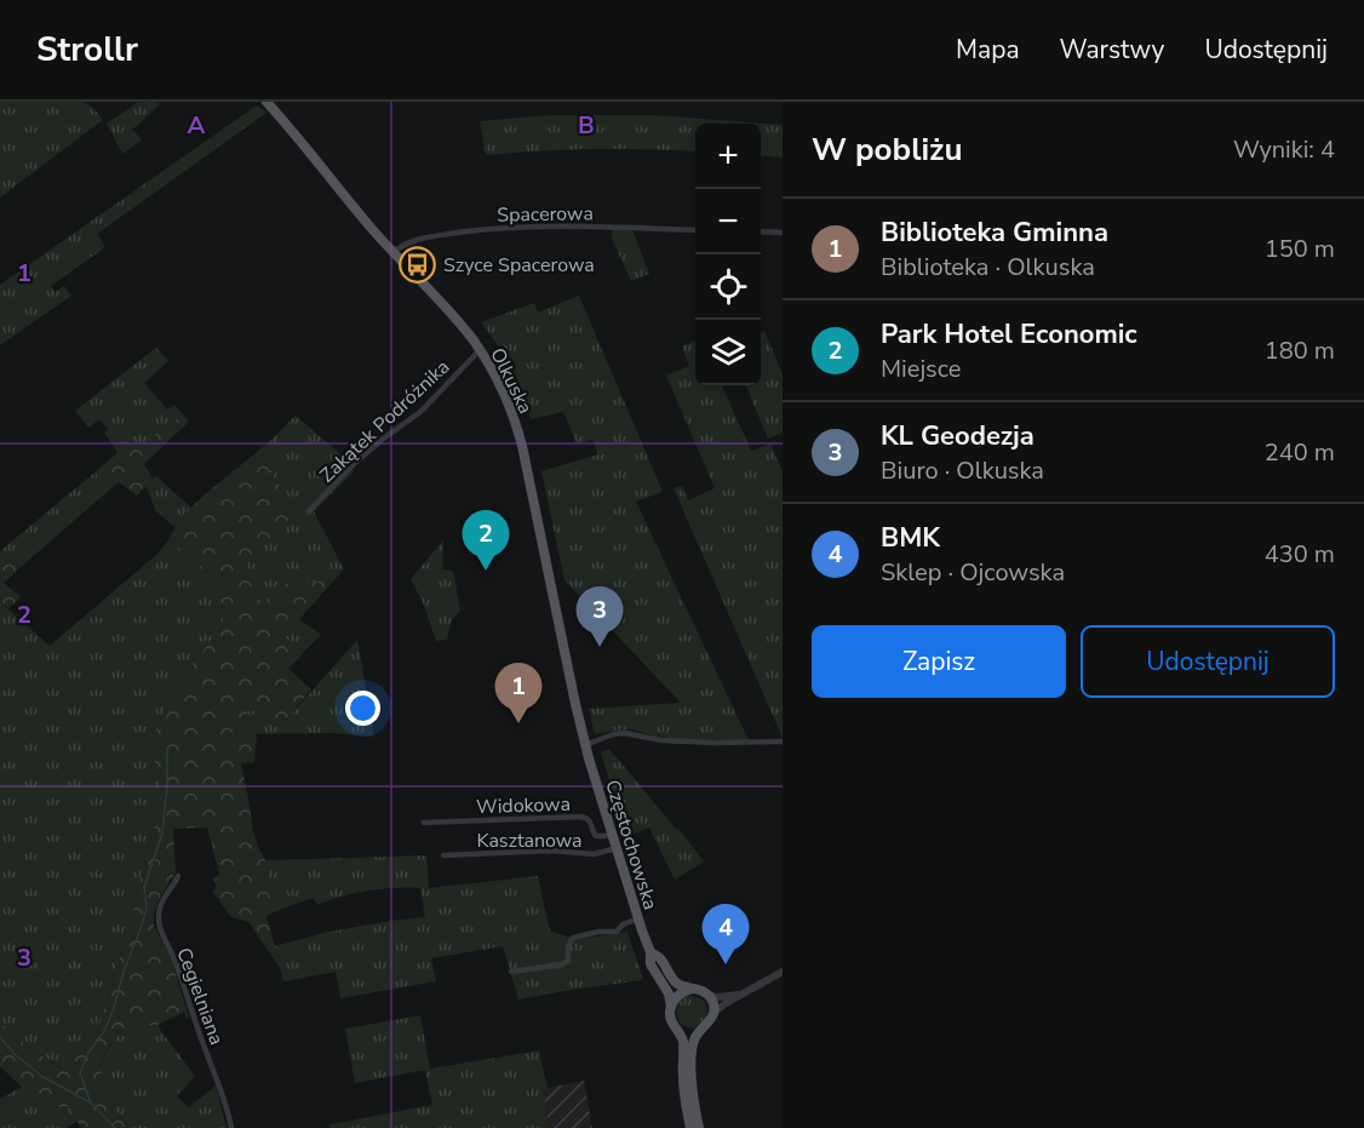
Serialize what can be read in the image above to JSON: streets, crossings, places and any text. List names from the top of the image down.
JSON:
{
  "streets": {
    "main road": ["Olkuska", "Częstochowska"],
    "street": [
      "Spacerowa",
      "Zakątek Podróżnika",
      "Widokowa",
      "Kasztanowa",
      "Cegielniana"
    ]
  },
  "crossings": [
    ["Spacerowa", "Olkuska"],
    ["Olkuska", "Zakątek Podróżnika"],
    ["Olkuska", "Częstochowska"],
    ["Widokowa", "Częstochowska"],
    ["Kasztanowa", "Częstochowska"]
  ],
  "places": {
    "bus stop": ["Szyce Spacerowa"]
  },
  "page": {
    "header": "Strollr",
    "nav": ["Mapa", "Warstwy", "Udostępnij"],
    "heading": ["W pobliżu", "Wyniki: 4"],
    "map_buttons": ["+", "−"],
    "list": [
      {
        "mark": "1",
        "name": "Biblioteka Gminna",
        "note": "Biblioteka · Olkuska",
        "value": "150 m"
      },
      {
        "mark": "2",
        "name": "Park Hotel Economic",
        "note": "Miejsce",
        "value": "180 m"
      },
      {
        "mark": "3",
        "name": "KL Geodezja",
        "note": "Biuro · Olkuska",
        "value": "240 m"
      },
      {
        "mark": "4",
        "name": "BMK",
        "note": "Sklep · Ojcowska",
        "value": "430 m"
      }
    ],
    "pins": [
      "2",
      "3",
      "1",
      "4"
    ],
    "buttons": ["Zapisz", "Udostępnij"]
  },
  "grid": {
    "columns": ["A", "B"],
    "rows": ["1", "2", "3"]
  }
}
